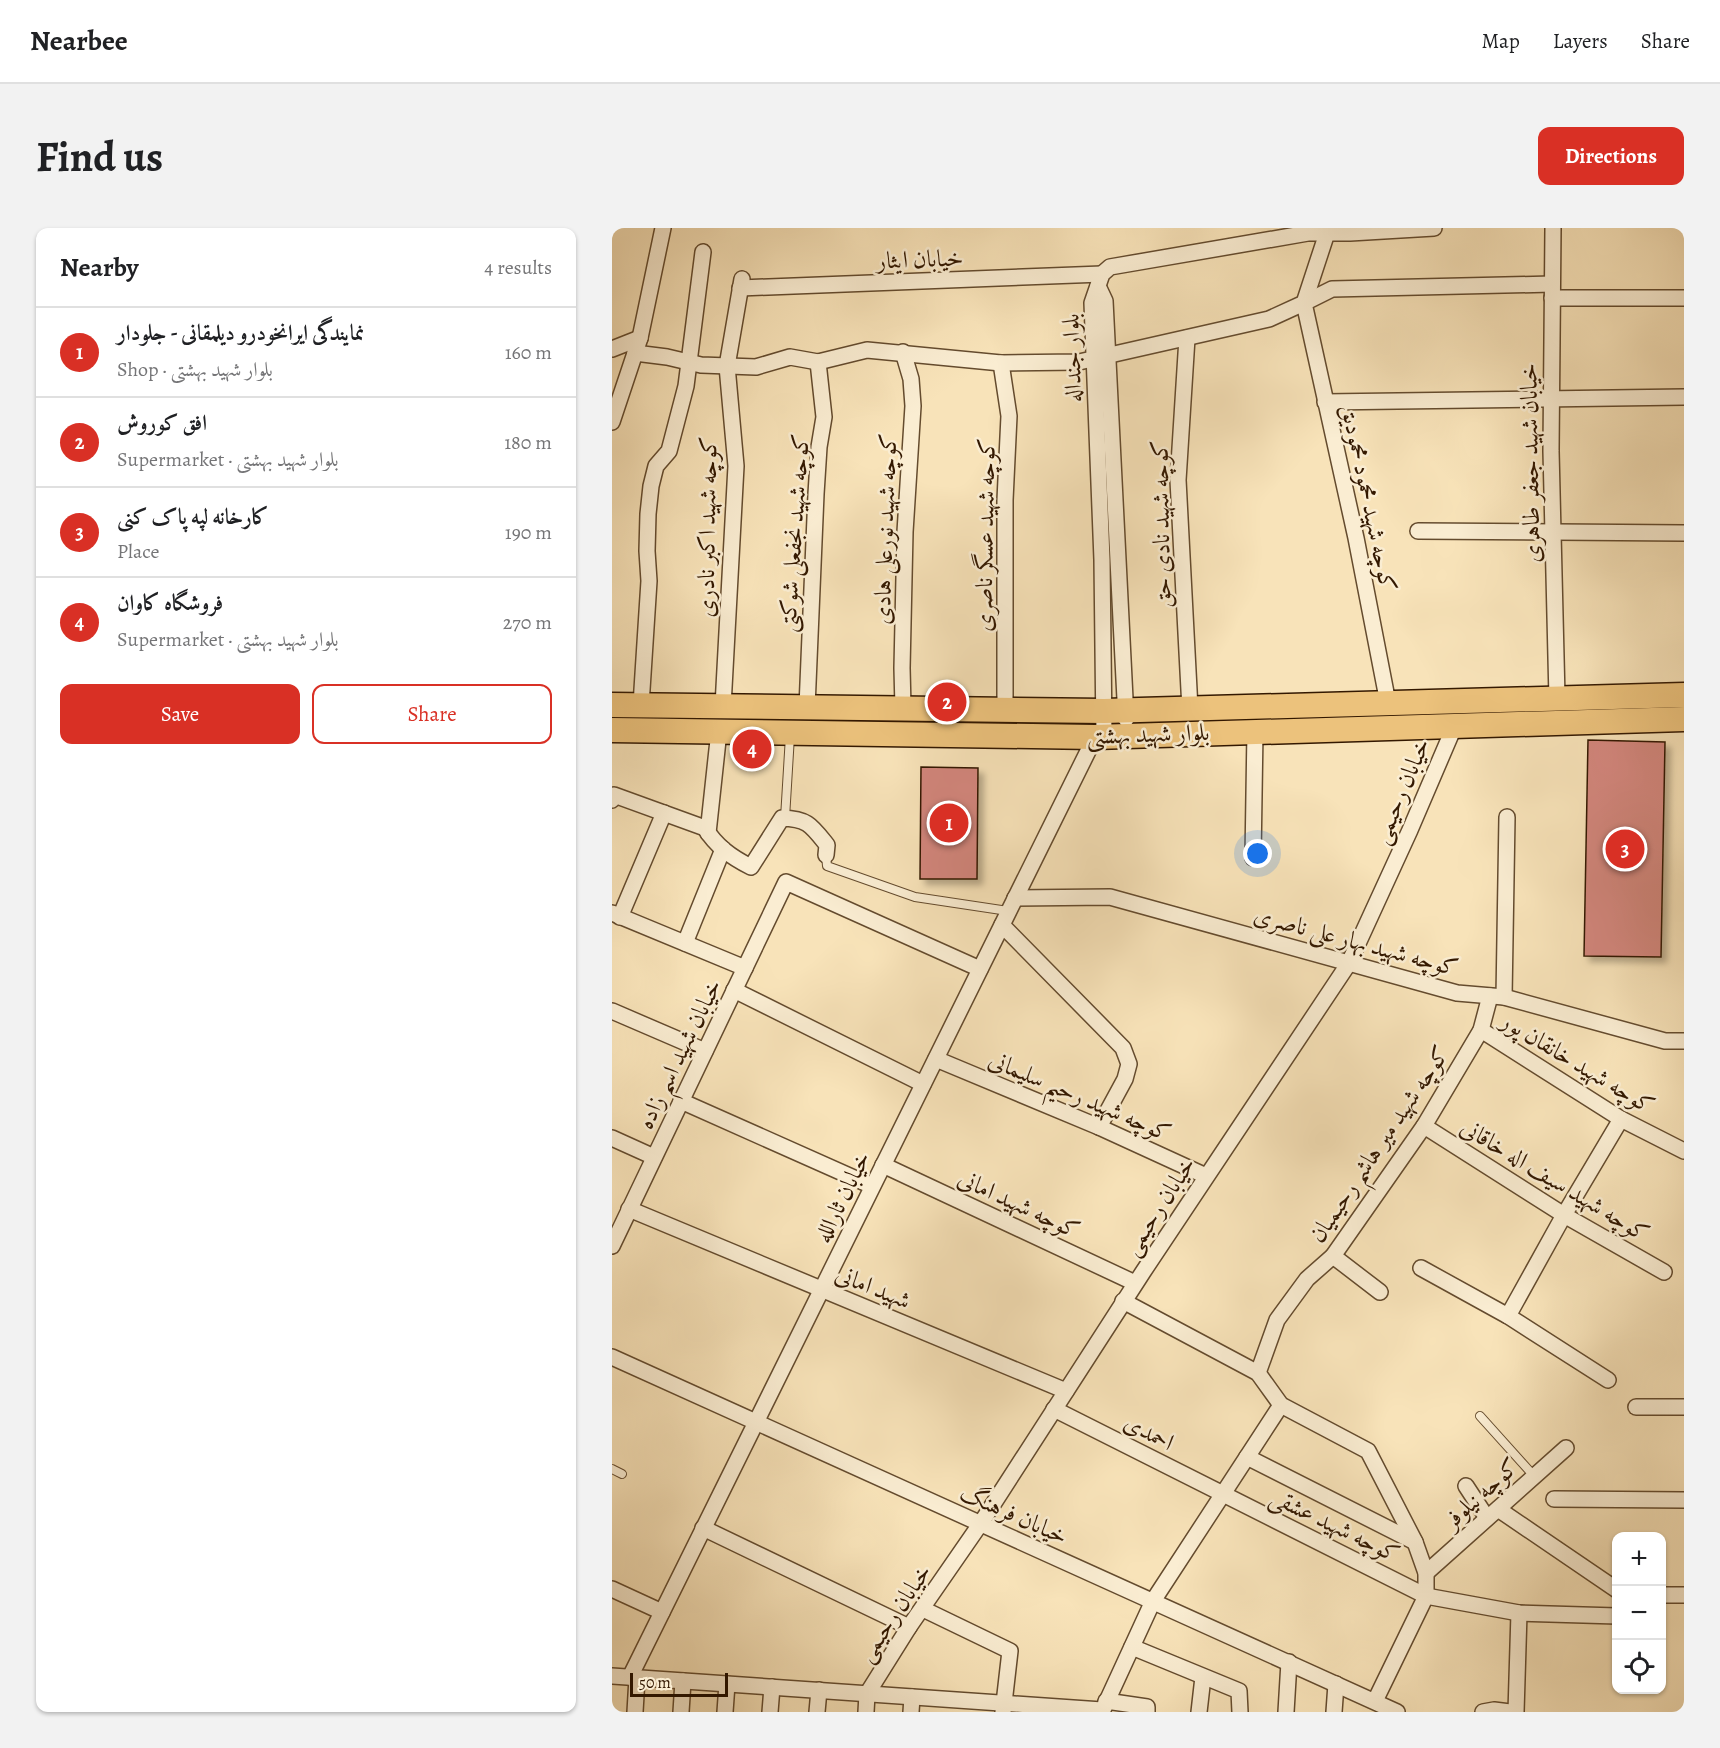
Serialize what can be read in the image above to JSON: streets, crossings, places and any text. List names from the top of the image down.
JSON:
{
  "streets": {
    "main road": ["بلوار شهید بهشتی"],
    "street": [
      "خیابان ایثار",
      "بلوار جنداله",
      "خیابان شهید جعفر طاهری",
      "کوچه شهید محمود محمودیق",
      "کوچه شهید نادی حق",
      "کوچه شهید اکبر نادری",
      "کوچه شهید نورعلی هادی",
      "کوچه شهید نجفعلی شوکتی",
      "کوچه شهید عسگر ناصری",
      "خیابان رحیمی",
      "کوچه شهید بهار علی ناصری",
      "خیابان شهید اسم زاده",
      "کوچه شهید خانقان پور",
      "کوچه شهید رحیم سلیمانی",
      "کوچه شهید میر هاشم رحیمیان",
      "کوچه شهید سیف اله خاقانی",
      "خیابان ثارالله",
      "کوچه شهید امانی",
      "شهید امانی",
      "احمدی",
      "کوچه نیلوفر",
      "خیابان فرهنگ",
      "کوچه شهید عشقی"
    ]
  },
  "crossings": [
    ["خیابان ایثار", "بلوار جنداله"],
    ["خیابان ایثار", "کوچه شهید اکبر نادری"],
    ["بلوار جنداله", "بلوار شهید بهشتی"],
    ["بلوار جنداله", "خیابان ثارالله"],
    ["خیابان شهید جعفر طاهری", "بلوار شهید بهشتی"],
    ["کوچه شهید محمود محمودیق", "بلوار شهید بهشتی"],
    ["کوچه شهید نادی حق", "بلوار شهید بهشتی"],
    ["کوچه شهید اکبر نادری", "بلوار شهید بهشتی"],
    ["کوچه شهید نورعلی هادی", "بلوار شهید بهشتی"],
    ["کوچه شهید نجفعلی شوکتی", "بلوار شهید بهشتی"],
    ["کوچه شهید عسگر ناصری", "بلوار شهید بهشتی"],
    ["بلوار شهید بهشتی", "خیابان رحیمی"],
    ["بلوار شهید بهشتی", "خیابان ثارالله"],
    ["خیابان رحیمی", "کوچه شهید بهار علی ناصری"],
    ["خیابان رحیمی", "کوچه شهید رحیم سلیمانی"],
    ["خیابان رحیمی", "کوچه شهید امانی"],
    ["خیابان رحیمی", "شهید امانی"],
    ["خیابان رحیمی", "احمدی"],
    ["خیابان رحیمی", "خیابان فرهنگ"],
    ["کوچه شهید بهار علی ناصری", "کوچه شهید میر هاشم رحیمیان"],
    ["کوچه شهید بهار علی ناصری", "خیابان ثارالله"],
    ["خیابان شهید اسم زاده", "خیابان ثارالله"],
    ["خیابان شهید اسم زاده", "شهید امانی"],
    ["کوچه شهید خانقان پور", "کوچه شهید میر هاشم رحیمیان"],
    ["کوچه شهید رحیم سلیمانی", "خیابان ثارالله"],
    ["کوچه شهید میر هاشم رحیمیان", "کوچه شهید سیف اله خاقانی"],
    ["خیابان ثارالله", "کوچه شهید امانی"],
    ["خیابان ثارالله", "شهید امانی"],
    ["خیابان ثارالله", "خیابان فرهنگ"],
    ["احمدی", "کوچه شهید عشقی"]
  ],
  "scale_bar": "50 m",
  "page": {
    "header": "Nearbee",
    "nav": ["Map", "Layers", "Share"],
    "buttons": [
      "Directions",
      ["Save", "Share"]
    ],
    "title": "Find us",
    "heading": ["Nearby", "4 results"],
    "list": [
      {
        "mark": "1",
        "name": "نمایندگی ایرانخودرو دیلمقانی - جلودار",
        "note": "Shop · بلوار شهید بهشتی",
        "value": "160 m"
      },
      {
        "mark": "2",
        "name": "افق کوروش",
        "note": "Supermarket · بلوار شهید بهشتی",
        "value": "180 m"
      },
      {
        "mark": "3",
        "name": "کارخانه لپه پاک کنی",
        "note": "Place",
        "value": "190 m"
      },
      {
        "mark": "4",
        "name": "فروشگاه کاوان",
        "note": "Supermarket · بلوار شهید بهشتی",
        "value": "270 m"
      }
    ],
    "pins": [
      "2",
      "4",
      "1",
      "3"
    ],
    "map_buttons": ["+", "−"],
    "scale": "50 m"
  }
}
